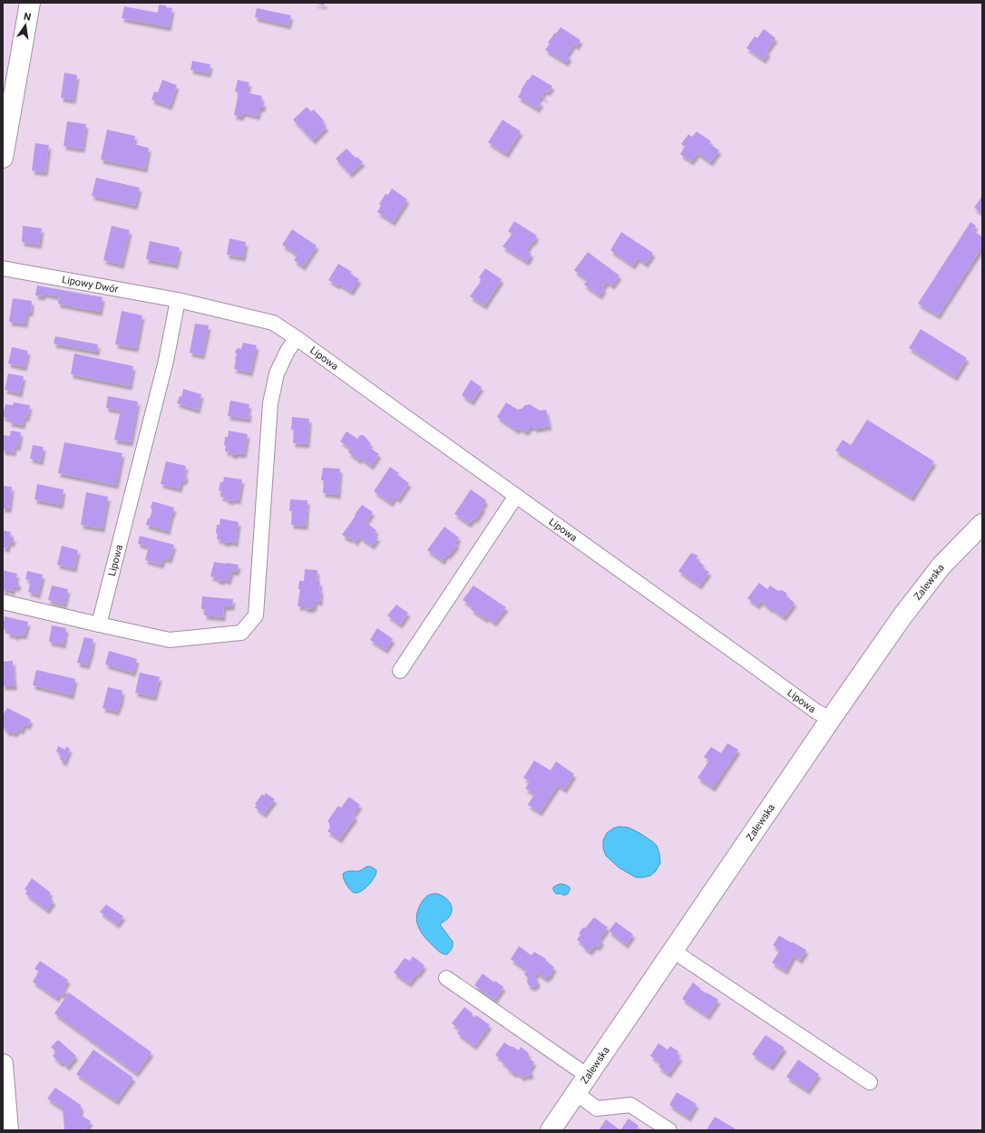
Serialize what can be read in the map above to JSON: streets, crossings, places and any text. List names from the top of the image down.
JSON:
{
  "streets": {
    "street": ["Lipowy Dwór", "Lipowa", "Zalewska"]
  },
  "crossings": [
    ["Lipowy Dwór", "Lipowa"],
    ["Lipowa", "Zalewska"]
  ],
  "north": "top"
}
